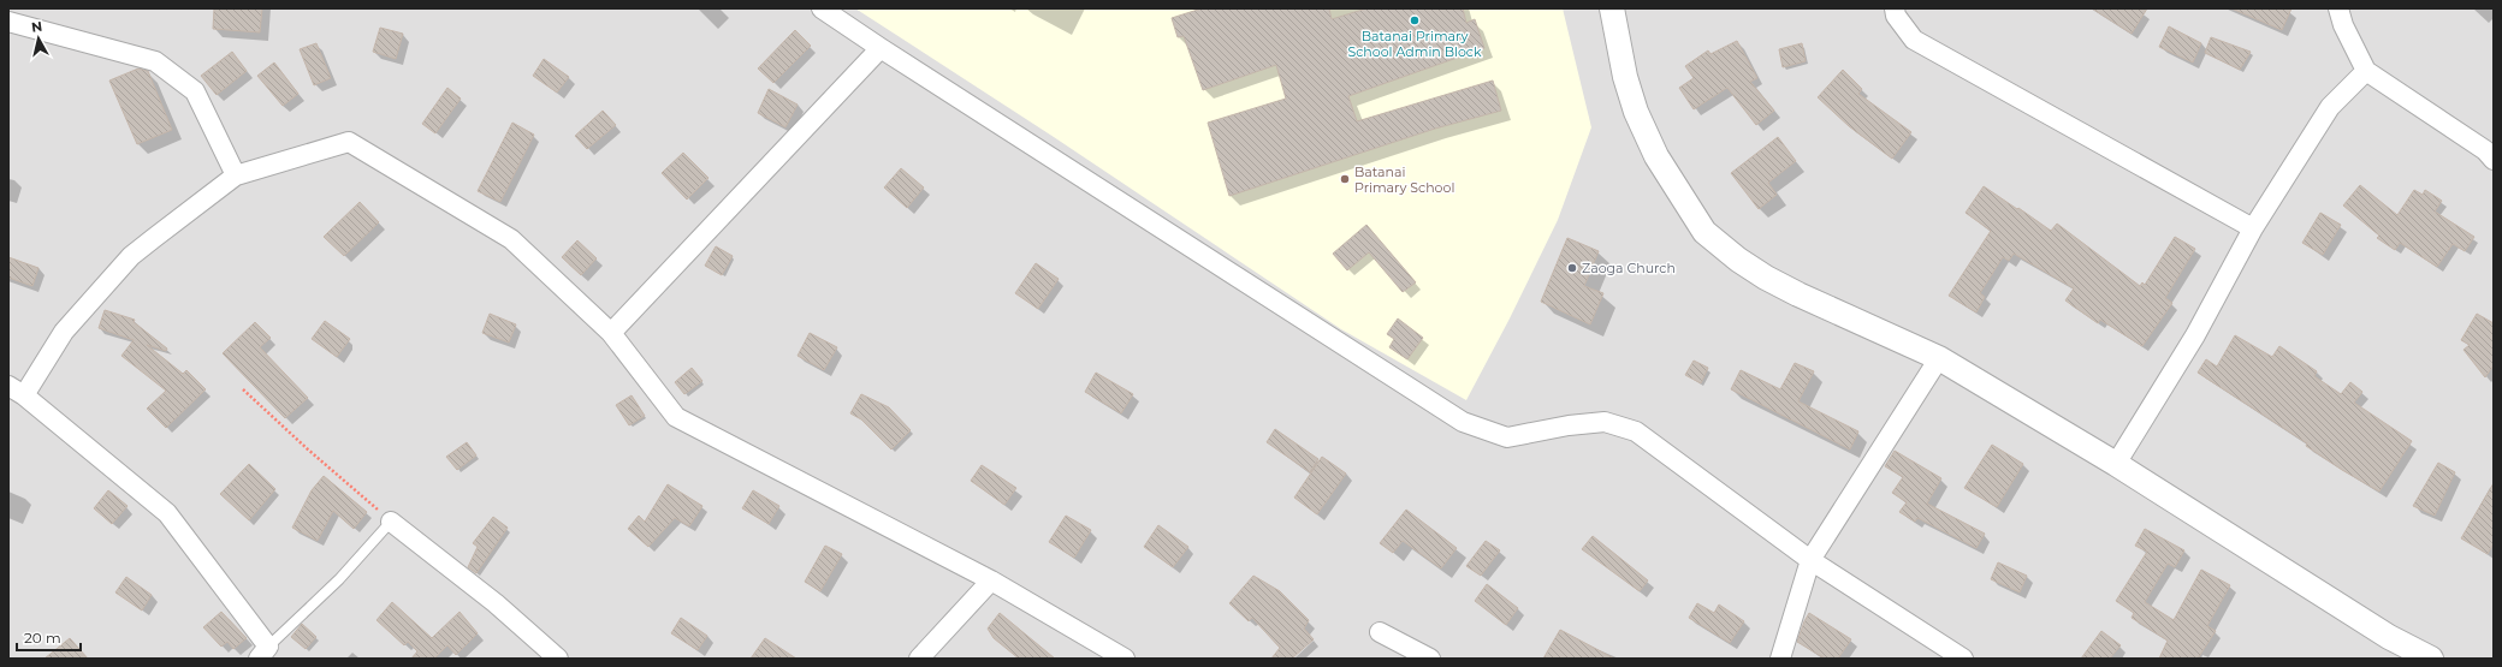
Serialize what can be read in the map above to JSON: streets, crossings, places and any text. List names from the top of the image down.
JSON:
{
  "places": ["Batanai Primary School Admin Block", "Batanai Primary School", "Zaoga Church"],
  "scale_bar": "20 m",
  "north": "top"
}
